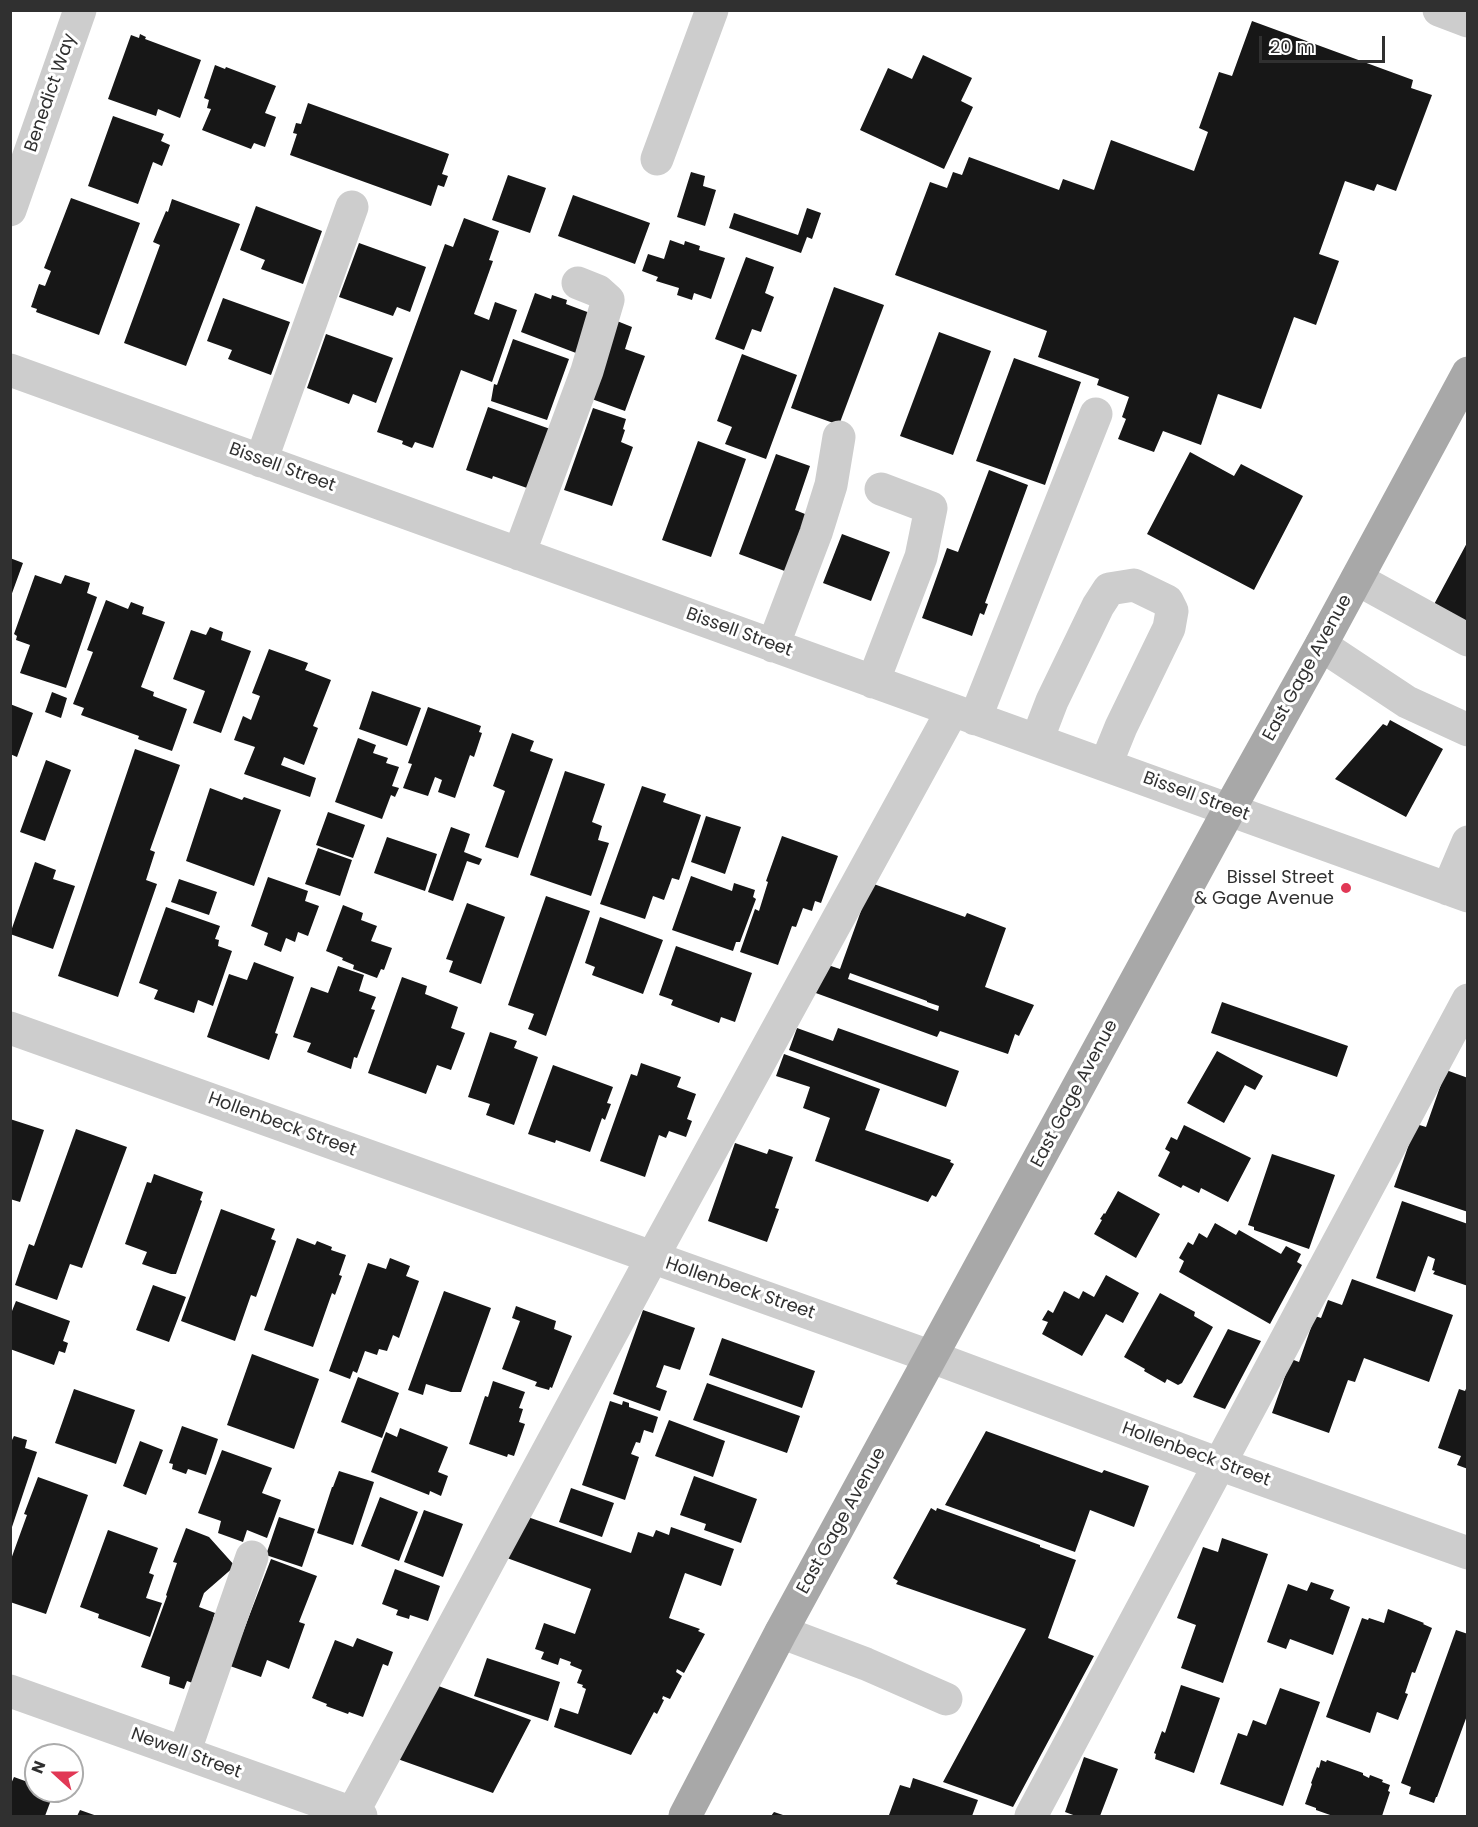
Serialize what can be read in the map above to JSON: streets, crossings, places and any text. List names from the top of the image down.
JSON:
{
  "streets": {
    "main road": ["East Gage Avenue"],
    "street": [
      "Benedict Way",
      "Bissell Street",
      "Hollenbeck Street",
      "Newell Street"
    ]
  },
  "crossings": [
    ["Bissell Street", "East Gage Avenue"],
    ["East Gage Avenue", "Hollenbeck Street"]
  ],
  "places": ["Bissel Street & Gage Avenue"],
  "scale_bar": "20 m",
  "north": "left"
}
